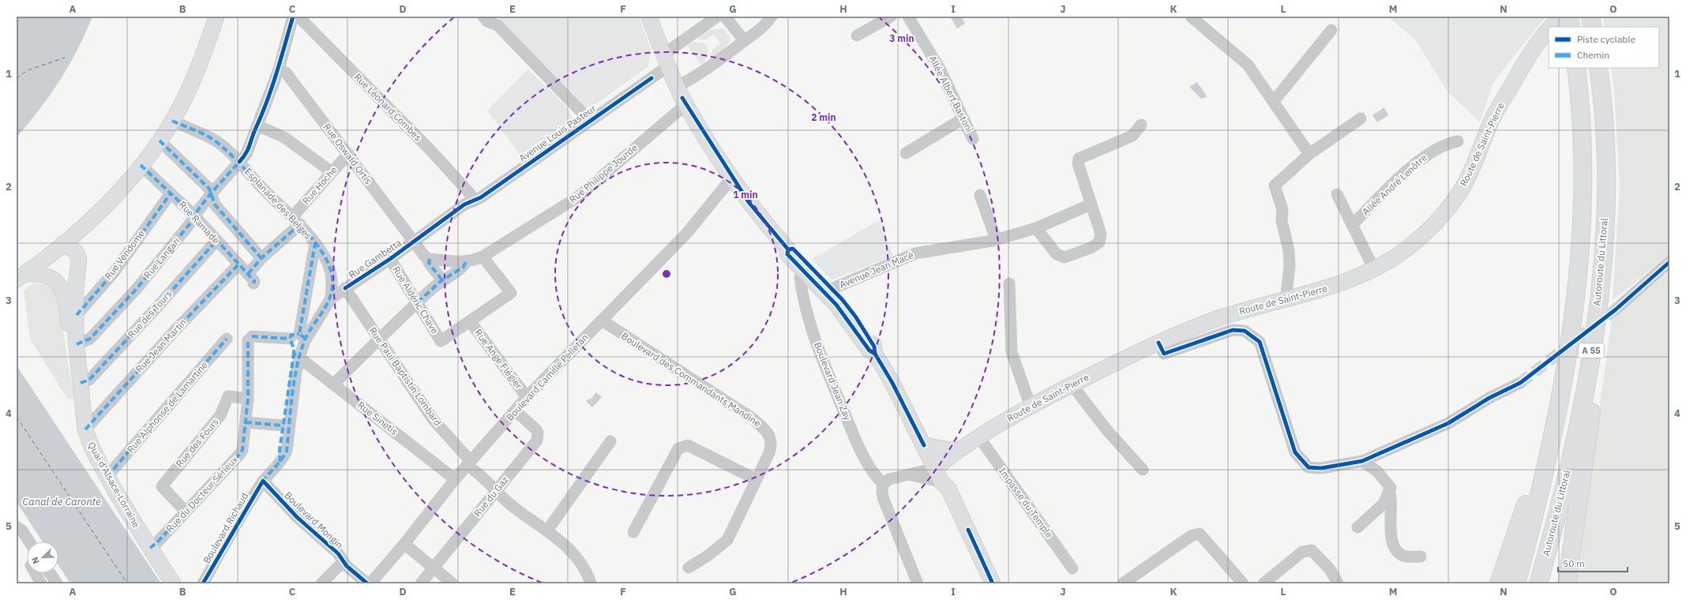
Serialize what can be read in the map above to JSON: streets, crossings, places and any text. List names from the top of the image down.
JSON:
{
  "streets": {
    "highway": ["Autoroute du Littoral", "A 55"],
    "main road": ["Route de Saint-Pierre", "Quai d'Alsace-Lorraine"],
    "street": [
      "Allée Albert Bastoni",
      "Rue Léonard Combes",
      "Avenue Louis Pasteur",
      "Rue Oswald Ortis",
      "Rue Philippe Jourde",
      "Allée André Lenôtre",
      "Rue Hoche",
      "Esplanade des Belges",
      "Rue Ramade",
      "Rue Vendome",
      "Rue Langari",
      "Rue Gambetta",
      "Avenue Jean Macé",
      "Rue Aldéric Chave",
      "Rue des Tours",
      "Rue Jean Martin",
      "Rue Ange Flégier",
      "Rue Paul Baptistin Lombard",
      "Boulevard Camille Pelletan",
      "Boulevard des Commandants Mandine",
      "Boulevard Jean Zay",
      "Rue Alphonse de Lamartine",
      "Rue Sinetis",
      "Rue des Fours",
      "Rue du Docteur Sérieux",
      "Rue du Gaz",
      "Impasse du Temple",
      "Boulevard Mongin",
      "Boulevard Richaud"
    ]
  },
  "crossings": [
    ["Rue Léonard Combes", "Avenue Louis Pasteur"],
    ["Avenue Louis Pasteur", "Rue Oswald Ortis"],
    ["Avenue Louis Pasteur", "Rue Gambetta"],
    ["Route de Saint-Pierre", "Impasse du Temple"],
    ["Rue Oswald Ortis", "Rue Hoche"],
    ["Rue Oswald Ortis", "Rue Langari"],
    ["Rue Oswald Ortis", "Rue Gambetta"],
    ["Rue Hoche", "Esplanade des Belges"],
    ["Rue Hoche", "Rue Ramade"],
    ["Esplanade des Belges", "Rue Langari"],
    ["Esplanade des Belges", "Rue Gambetta"],
    ["Rue Ramade", "Rue Vendome"],
    ["Rue Ramade", "Rue Langari"],
    ["Rue Ramade", "Rue des Tours"],
    ["Rue Ramade", "Rue Jean Martin"],
    ["Rue Vendome", "Quai d'Alsace-Lorraine"],
    ["Rue Langari", "Quai d'Alsace-Lorraine"],
    ["Rue Gambetta", "Rue Aldéric Chave"],
    ["Rue Gambetta", "Rue Paul Baptistin Lombard"],
    ["Rue Aldéric Chave", "Rue Ange Flégier"],
    ["Rue des Tours", "Quai d'Alsace-Lorraine"],
    ["Rue Jean Martin", "Quai d'Alsace-Lorraine"],
    ["Rue Ange Flégier", "Boulevard Camille Pelletan"],
    ["Rue Paul Baptistin Lombard", "Boulevard Camille Pelletan"],
    ["Rue Paul Baptistin Lombard", "Rue du Gaz"],
    ["Boulevard Camille Pelletan", "Boulevard des Commandants Mandine"],
    ["Boulevard Camille Pelletan", "Rue Sinetis"],
    ["Boulevard Camille Pelletan", "Rue du Gaz"],
    ["Rue Alphonse de Lamartine", "Quai d'Alsace-Lorraine"],
    ["Rue Sinetis", "Boulevard Richaud"],
    ["Rue des Fours", "Rue du Docteur Sérieux"],
    ["Quai d'Alsace-Lorraine", "Rue du Docteur Sérieux"],
    ["Boulevard Mongin", "Boulevard Richaud"]
  ],
  "water": ["Canal de Caronte"],
  "legend": ["Piste cyclable", "Chemin"],
  "scale_bar": "50 m",
  "north": "bottom left",
  "grid": {
    "columns": [
      "A",
      "B",
      "C",
      "D",
      "E",
      "F",
      "G",
      "H",
      "I",
      "J",
      "K",
      "L",
      "M",
      "N",
      "O"
    ],
    "rows": [
      "1",
      "2",
      "3",
      "4",
      "5"
    ]
  },
  "rings": ["3 min", "2 min", "1 min"]
}
